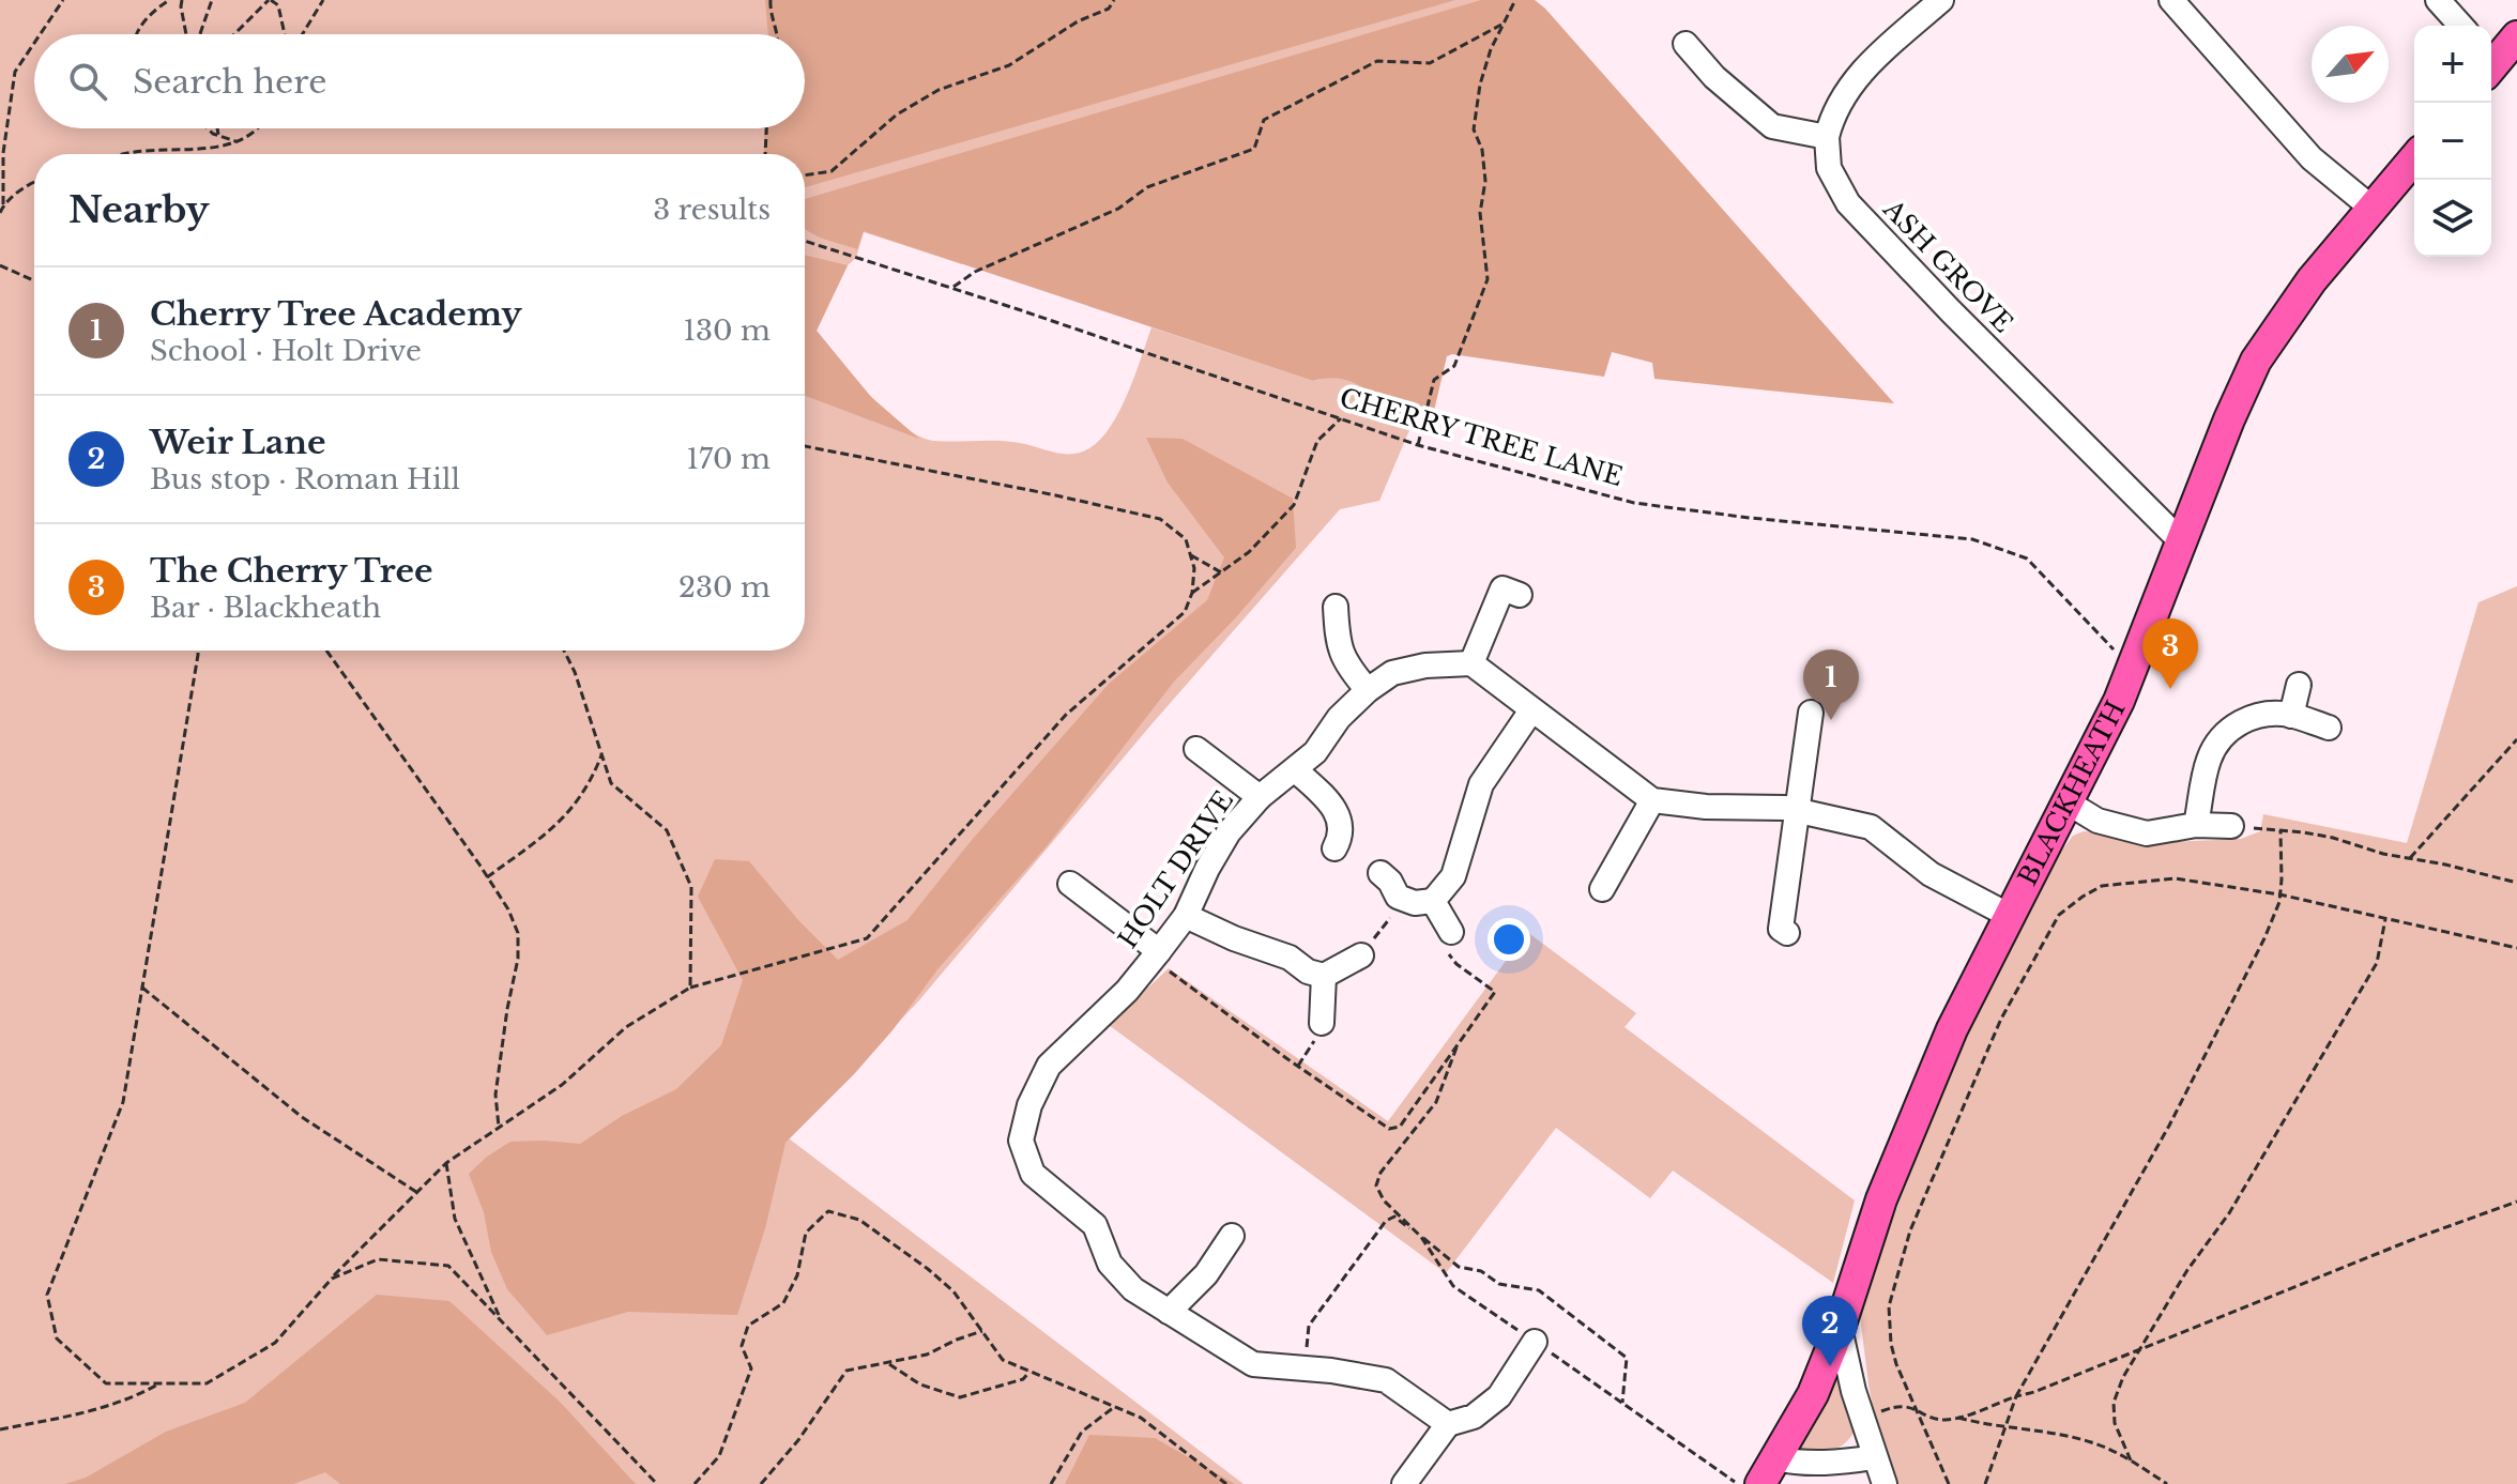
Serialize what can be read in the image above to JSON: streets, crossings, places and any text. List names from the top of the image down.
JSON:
{
  "streets": {
    "main road": ["BLACKHEATH"],
    "street": ["ASH GROVE", "HOLT DRIVE"],
    "path": ["CHERRY TREE LANE"]
  },
  "crossings": [
    ["ASH GROVE", "BLACKHEATH"],
    ["CHERRY TREE LANE", "BLACKHEATH"]
  ],
  "north": "top right",
  "page": {
    "map_buttons": ["+", "−"],
    "search": "Search here",
    "heading": ["Nearby", "3 results"],
    "list": [
      {
        "mark": "1",
        "name": "Cherry Tree Academy",
        "note": "School · Holt Drive",
        "value": "130 m"
      },
      {
        "mark": "2",
        "name": "Weir Lane",
        "note": "Bus stop · Roman Hill",
        "value": "170 m"
      },
      {
        "mark": "3",
        "name": "The Cherry Tree",
        "note": "Bar · Blackheath",
        "value": "230 m"
      }
    ],
    "pins": ["3", "1", "2"]
  }
}
